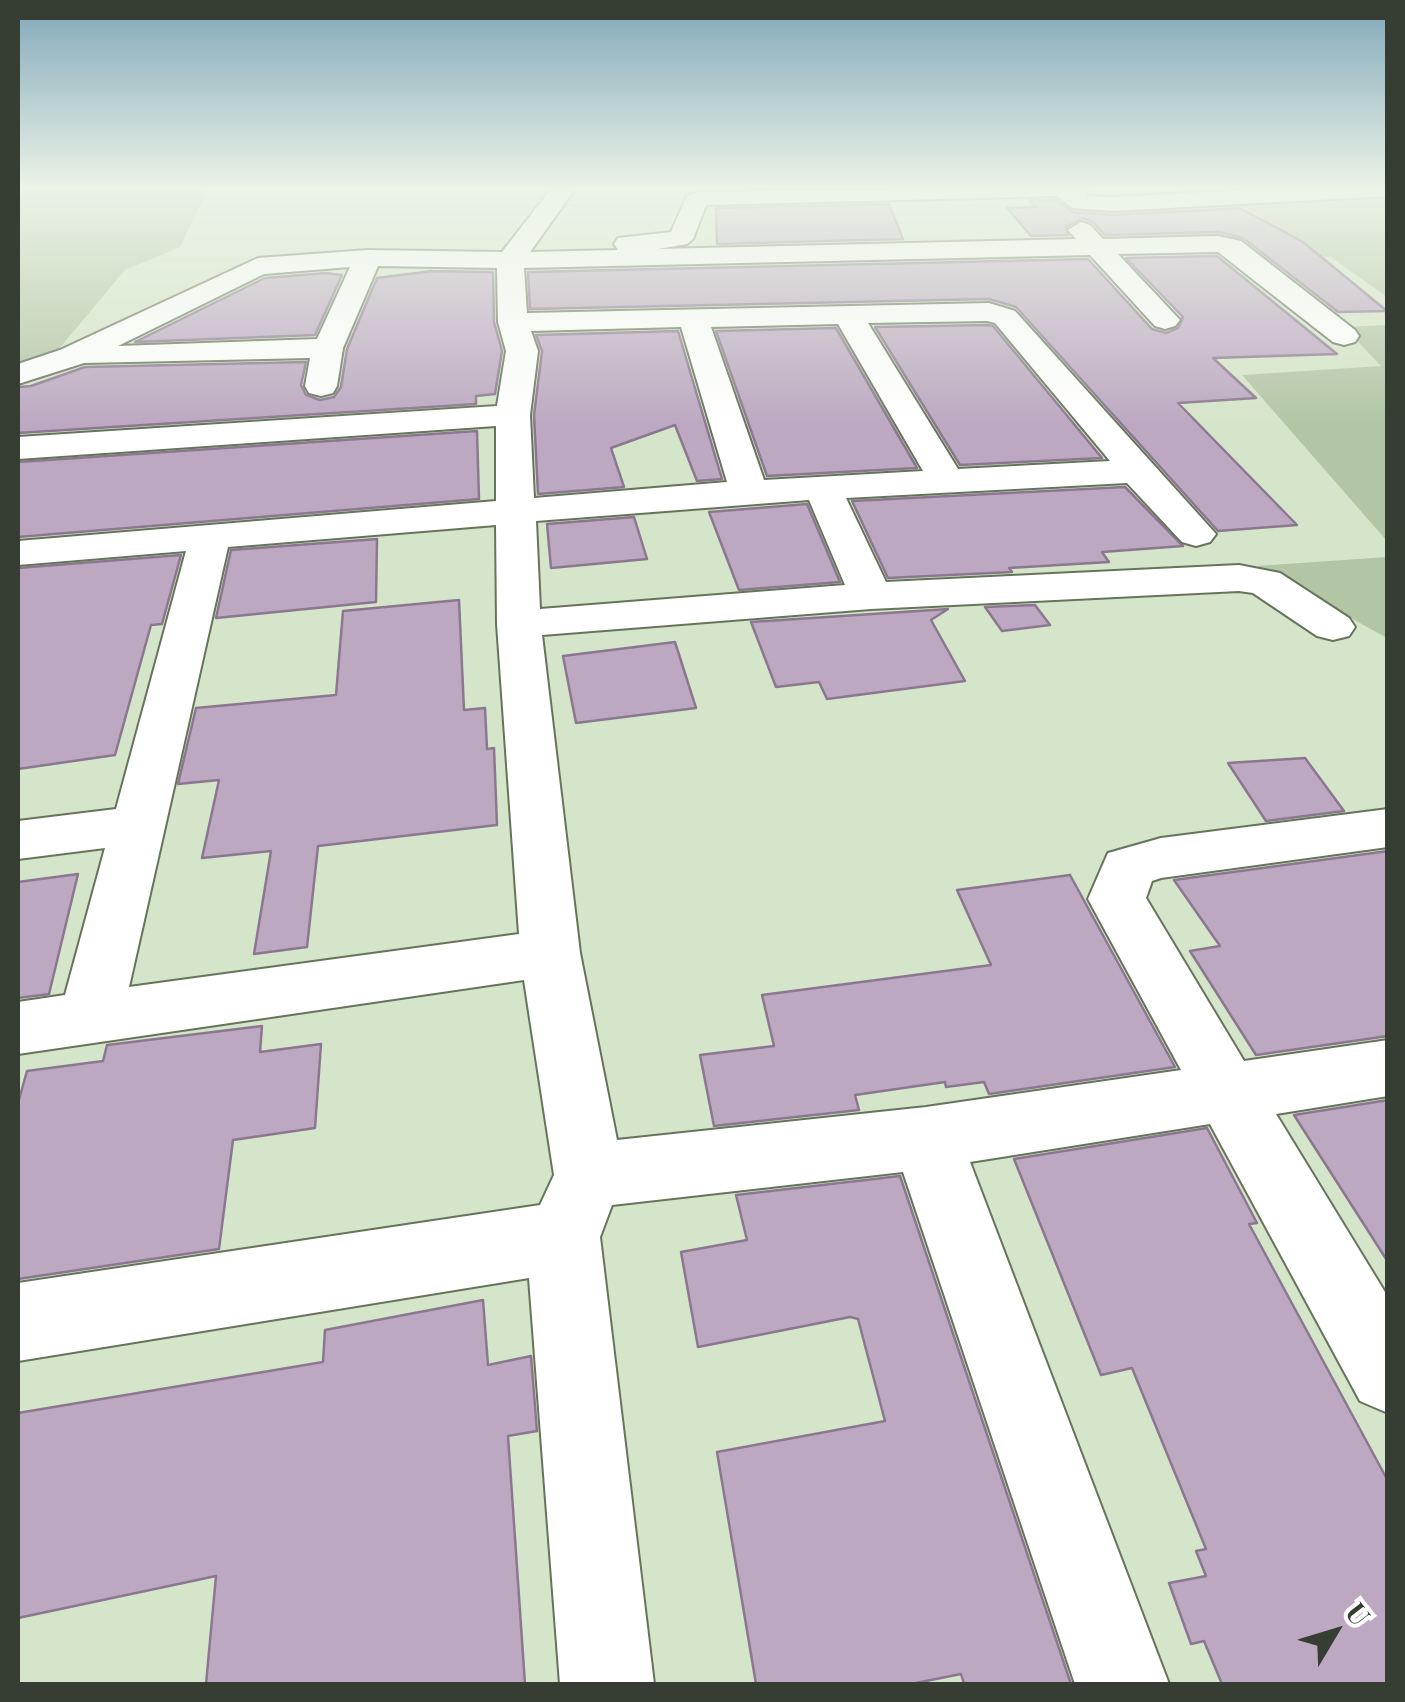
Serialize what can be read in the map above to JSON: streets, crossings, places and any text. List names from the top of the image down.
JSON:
{
  "north": "top right"
}
